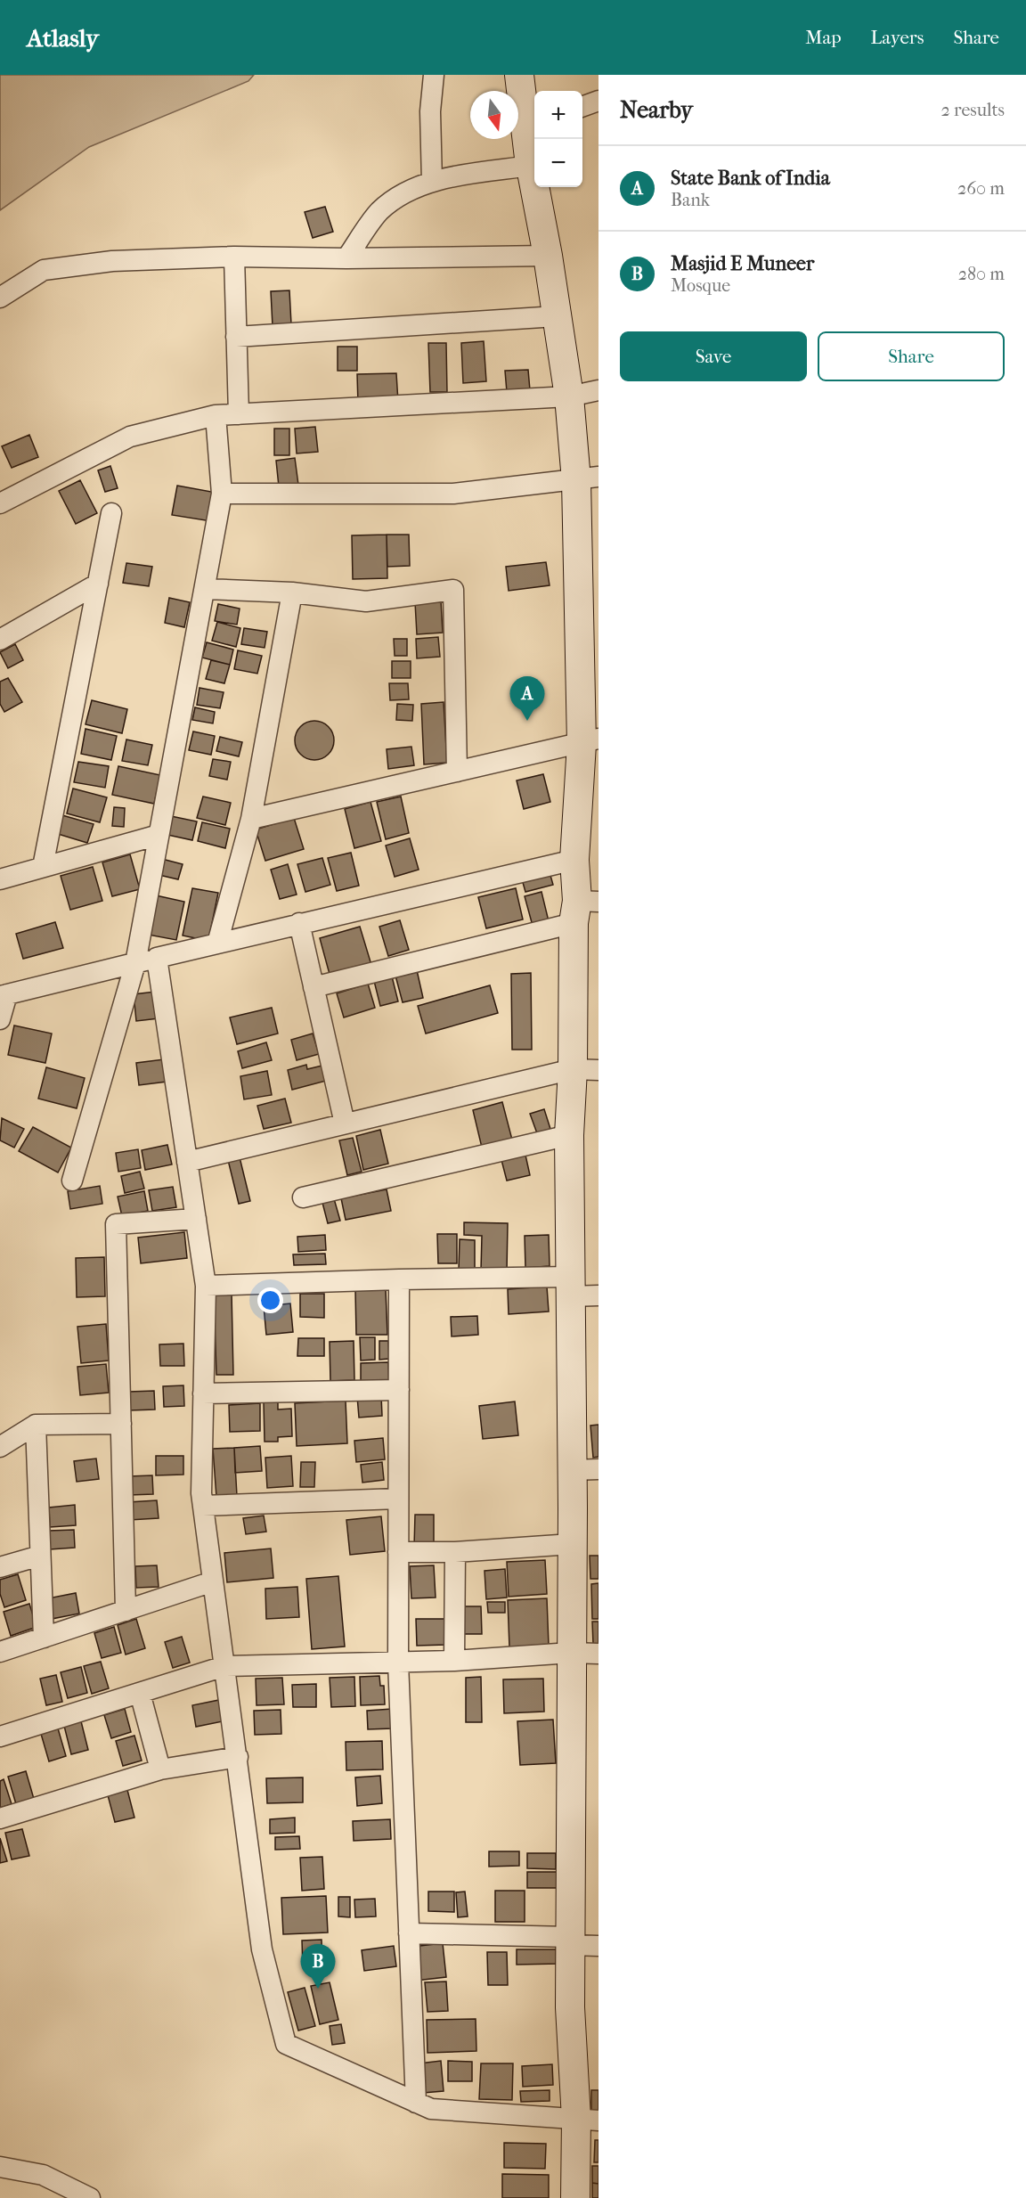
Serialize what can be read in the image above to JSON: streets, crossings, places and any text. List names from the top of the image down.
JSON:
{
  "north": "bottom",
  "page": {
    "header": "Atlasly",
    "nav": ["Map", "Layers", "Share"],
    "heading": ["Nearby", "2 results"],
    "map_buttons": ["+", "−"],
    "list": [
      {
        "mark": "A",
        "name": "State Bank of India",
        "note": "Bank",
        "value": "260 m"
      },
      {
        "mark": "B",
        "name": "Masjid E Muneer",
        "note": "Mosque",
        "value": "280 m"
      }
    ],
    "buttons": ["Save", "Share"],
    "pins": ["A", "B"]
  }
}
